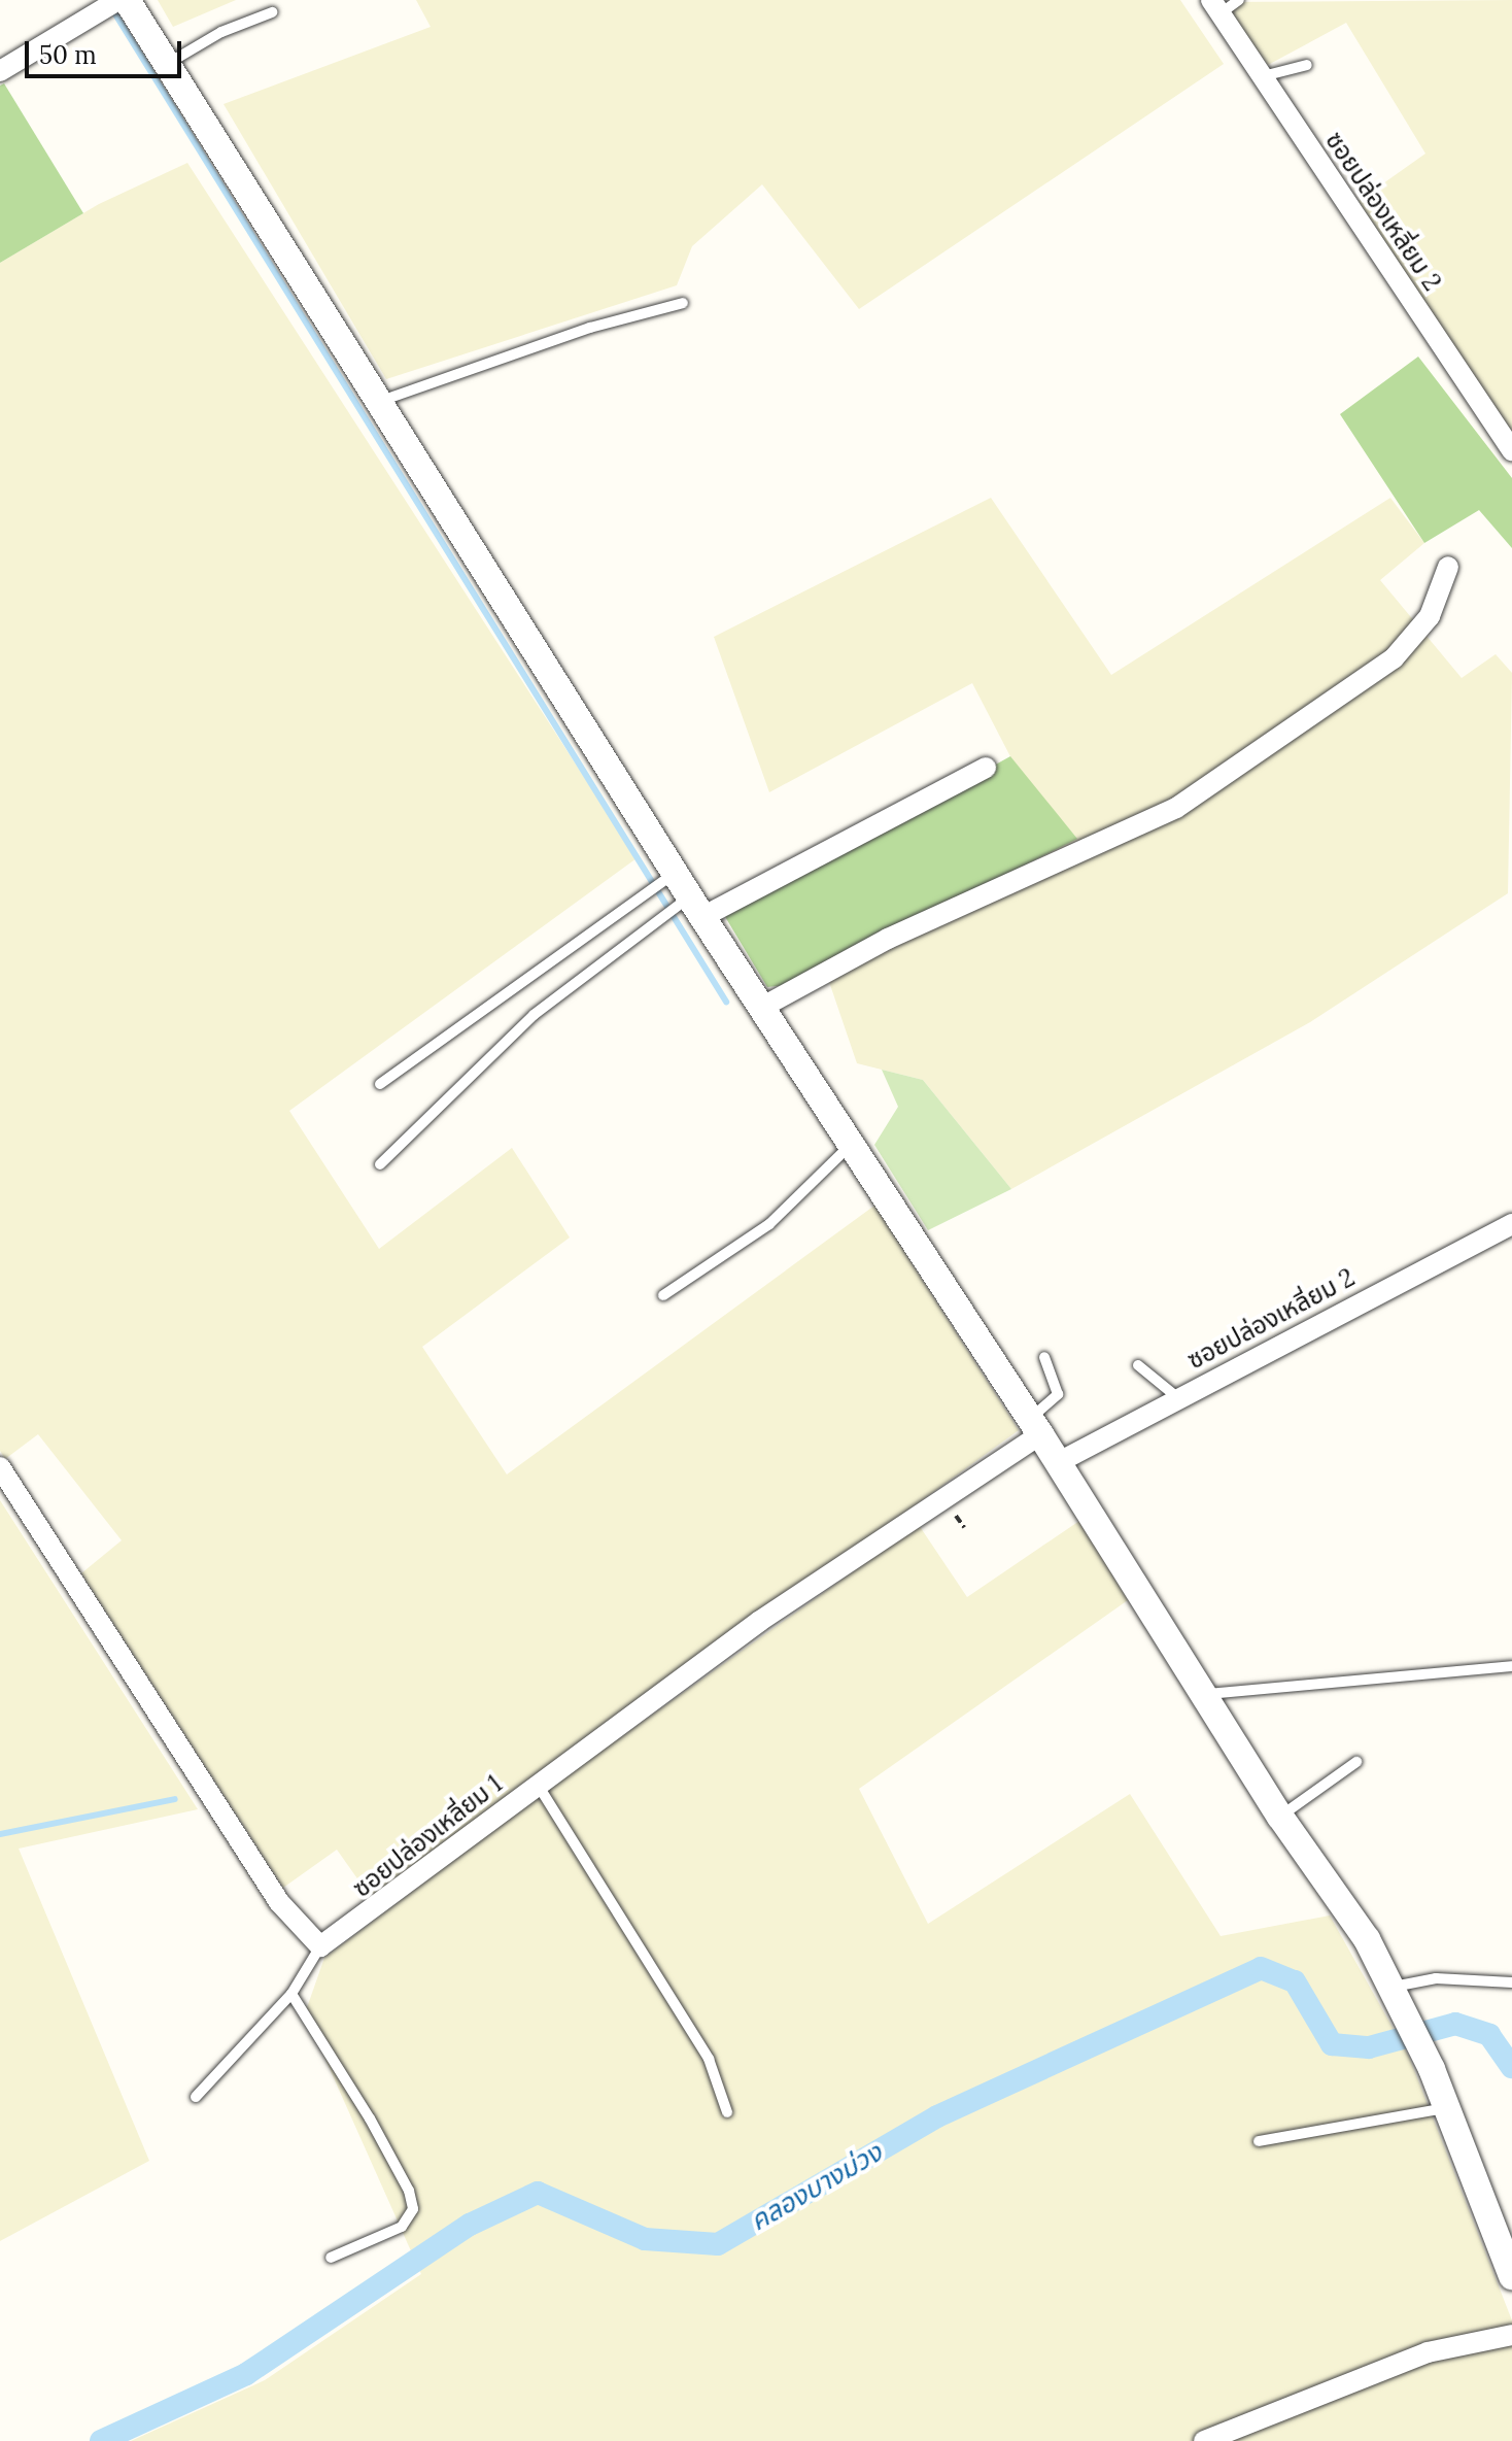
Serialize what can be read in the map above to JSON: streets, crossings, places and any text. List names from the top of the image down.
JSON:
{
  "streets": {
    "street": ["ซอยปล่องเหลี่ยม 2", "ซอยปล่องเหลี่ยม 1"]
  },
  "water": ["คลองบางม่วง"],
  "scale_bar": "50 m"
}
